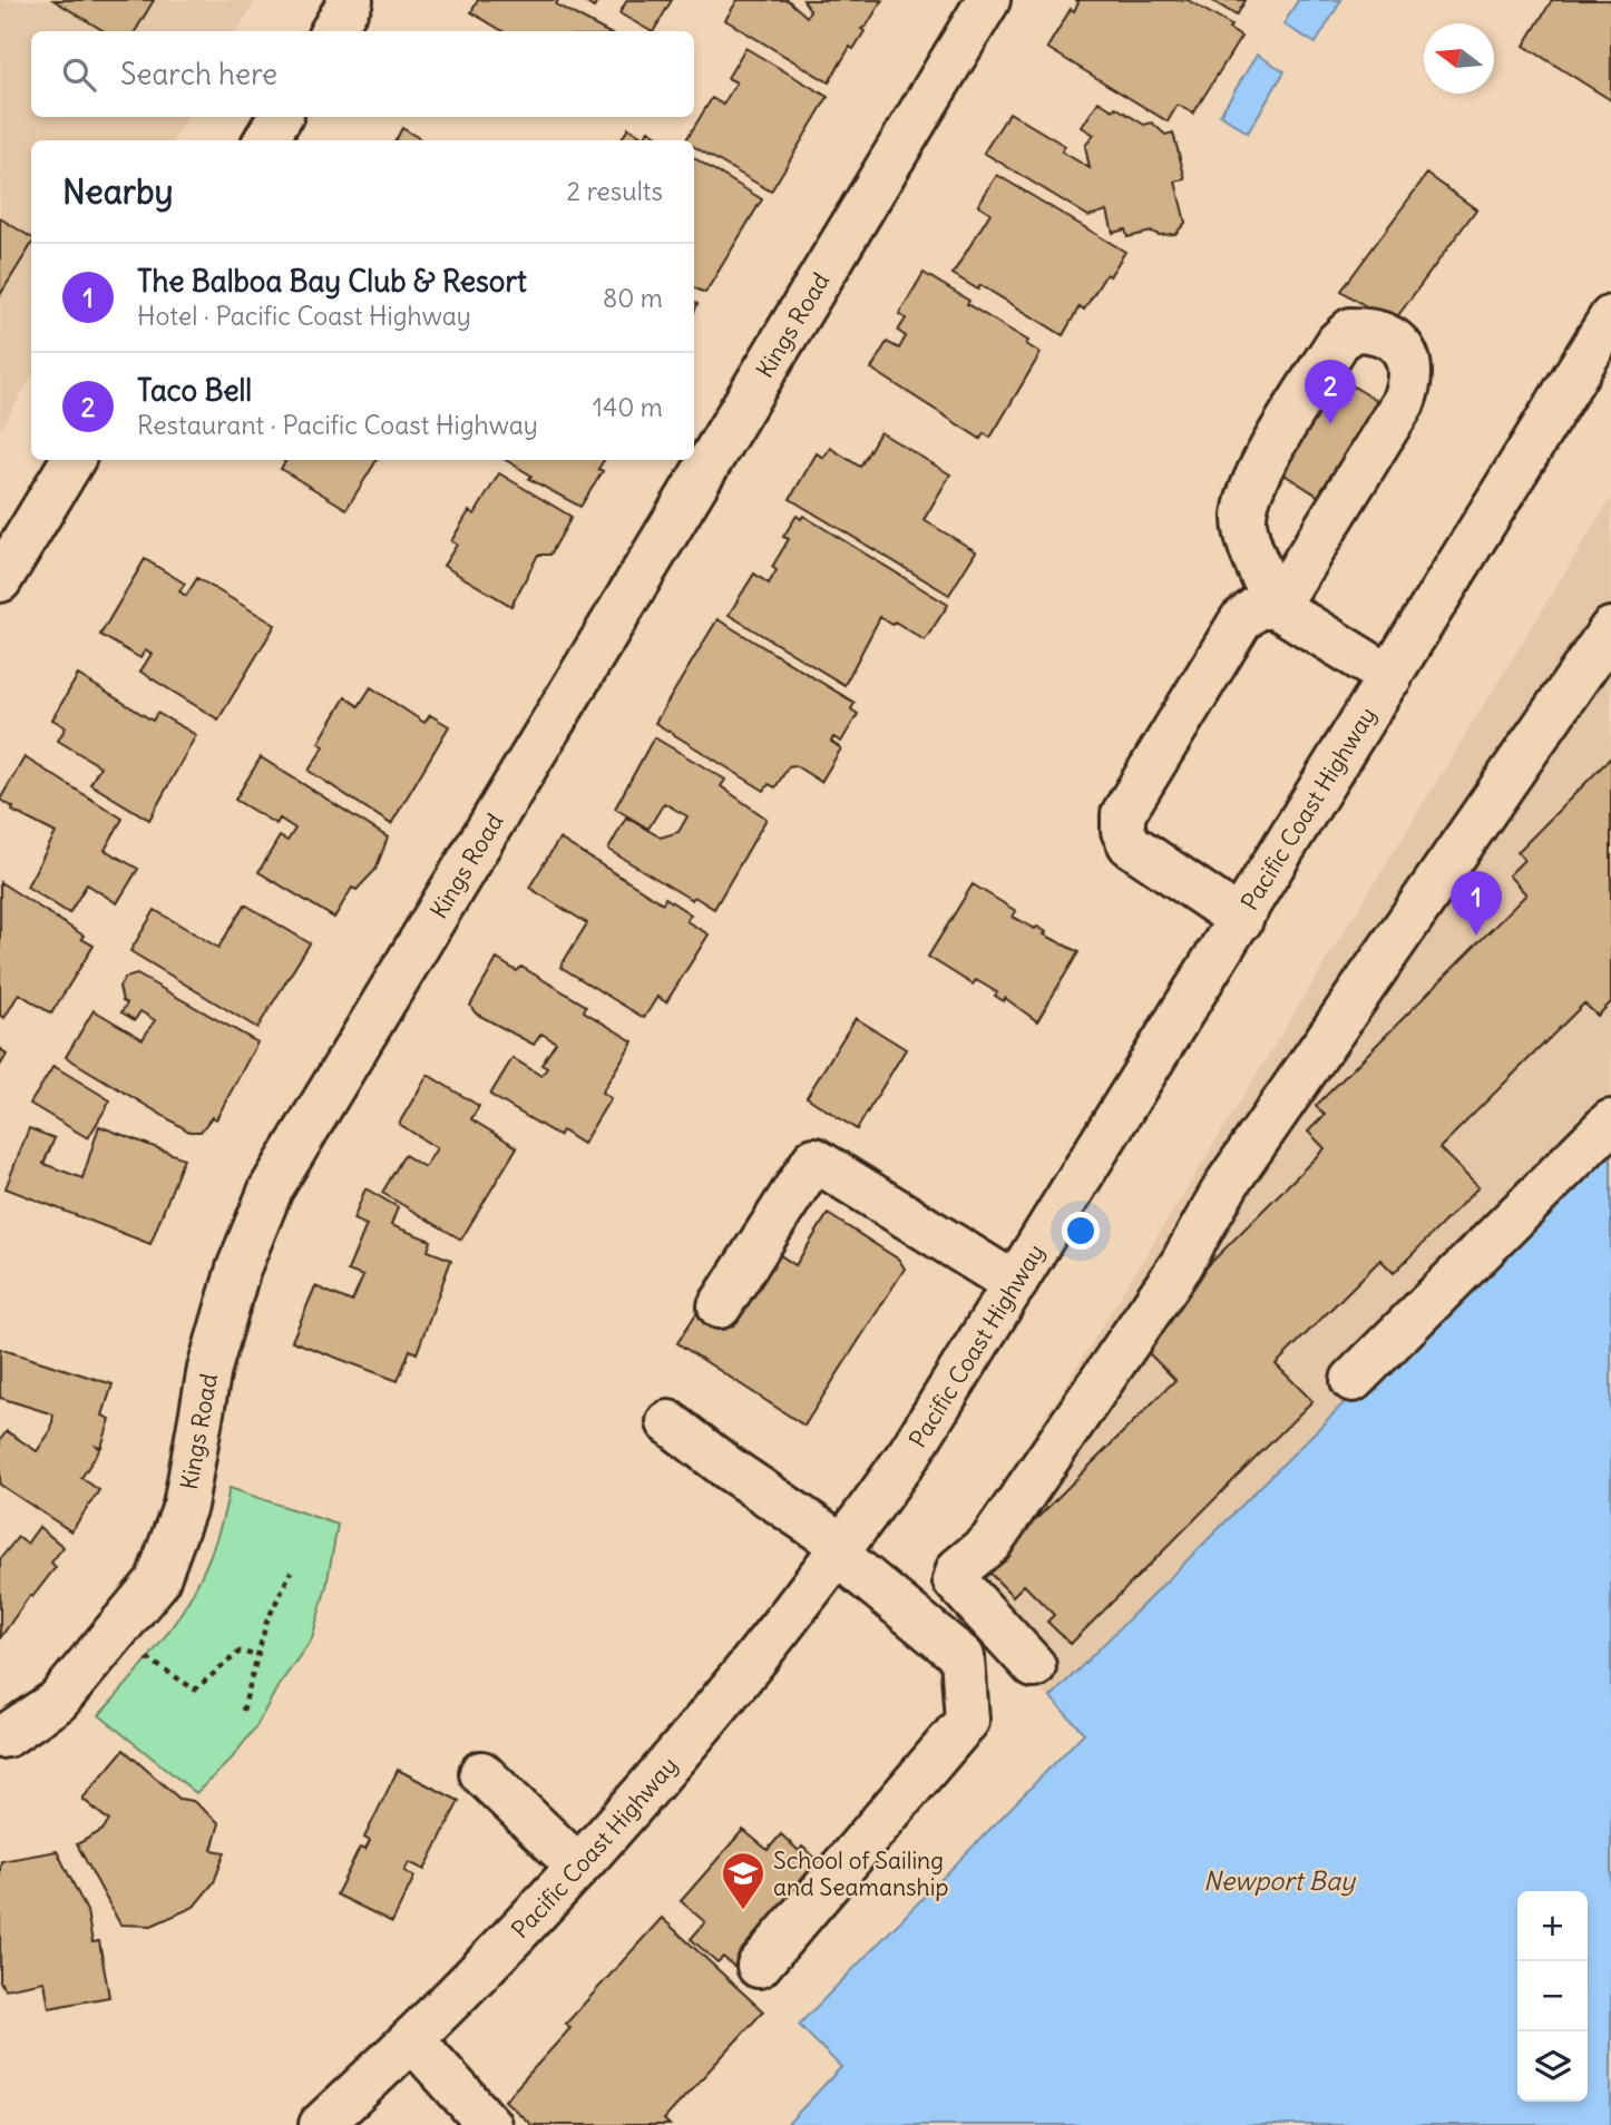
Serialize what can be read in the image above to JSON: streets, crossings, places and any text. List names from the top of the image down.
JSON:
{
  "streets": {
    "main road": ["Kings Road", "Pacific Coast Highway"]
  },
  "water": ["Newport Bay"],
  "places": {
    "school or university": ["School of Sailing and Seamanship"]
  },
  "north": "left",
  "page": {
    "search": "Search here",
    "heading": ["Nearby", "2 results"],
    "list": [
      {
        "mark": "1",
        "name": "The Balboa Bay Club & Resort",
        "note": "Hotel · Pacific Coast Highway",
        "value": "80 m"
      },
      {
        "mark": "2",
        "name": "Taco Bell",
        "note": "Restaurant · Pacific Coast Highway",
        "value": "140 m"
      }
    ],
    "pins": ["2", "1"],
    "map_buttons": ["+", "−"]
  }
}
